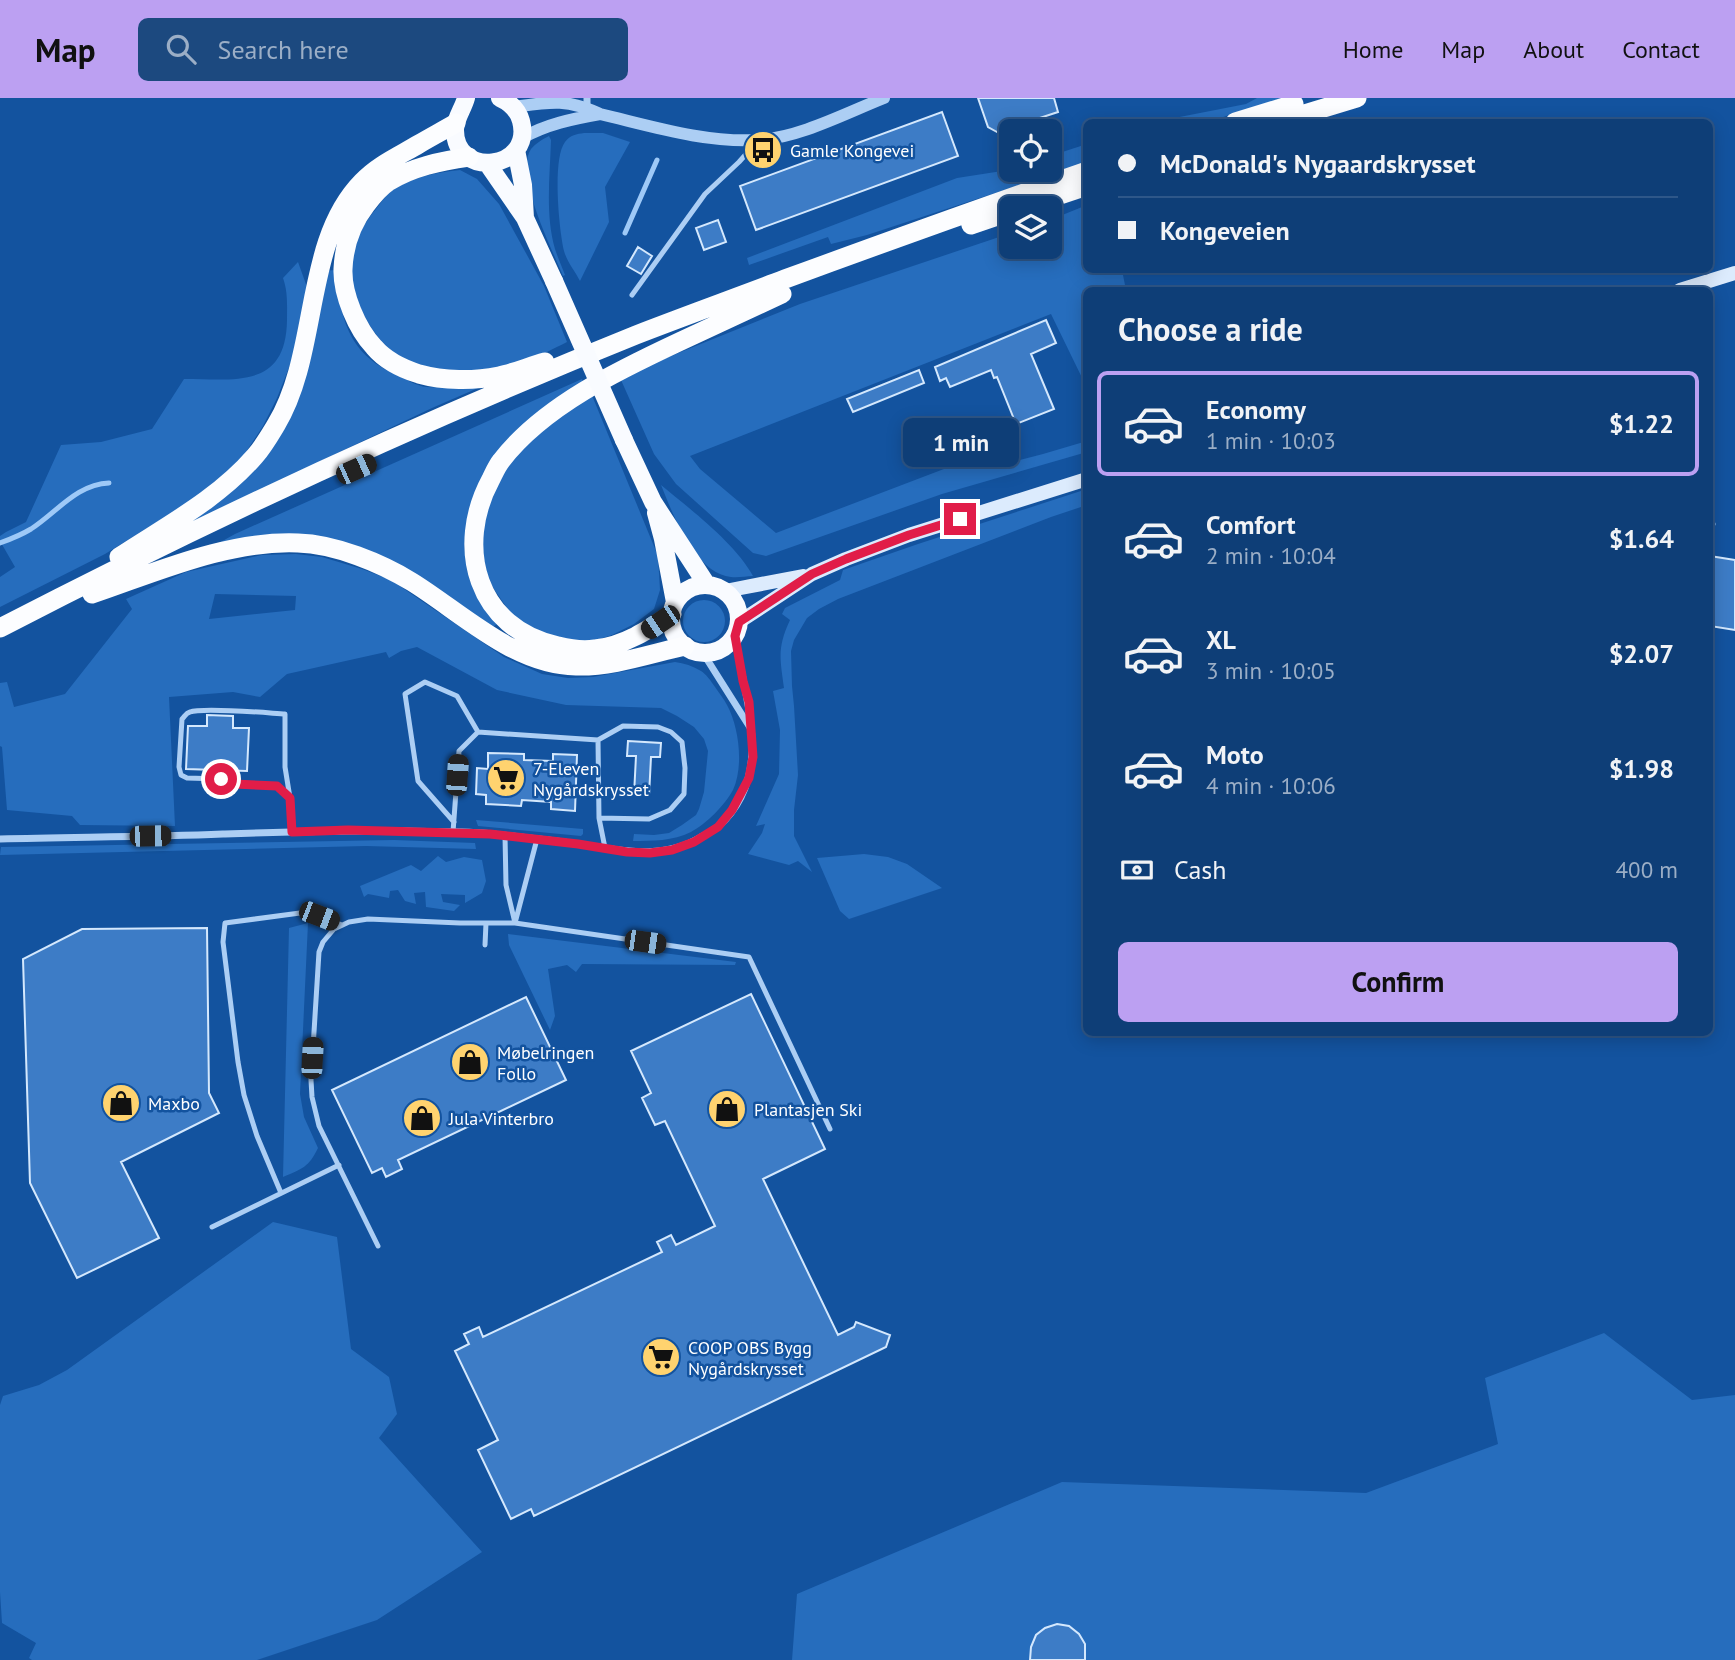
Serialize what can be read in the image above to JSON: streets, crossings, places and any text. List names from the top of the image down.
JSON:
{
  "places": {
    "bus stop": ["Gamle Kongevei"],
    "supermarket": ["7-Eleven Nygårdskrysset", "COOP OBS Bygg Nygårdskrysset"],
    "shop": [
      "Møbelringen Follo",
      "Maxbo",
      "Plantasjen Ski",
      "Jula Vinterbro"
    ]
  },
  "page": {
    "header": "Map",
    "search": "Search here",
    "nav": [
      "Home",
      "Map",
      "About",
      "Contact"
    ],
    "banner": ["McDonald's Nygaardskrysset", "Kongeveien"],
    "heading": "Choose a ride",
    "list": [
      {
        "name": "Economy",
        "note": "1 min · 10:03",
        "value": "$1.22"
      },
      {
        "name": "Comfort",
        "note": "2 min · 10:04",
        "value": "$1.64"
      },
      {
        "name": "XL",
        "note": "3 min · 10:05",
        "value": "$2.07"
      },
      {
        "name": "Moto",
        "note": "4 min · 10:06",
        "value": "$1.98"
      }
    ],
    "bubble": "1 min",
    "pay": ["Cash", "400 m"],
    "buttons": "Confirm"
  }
}
